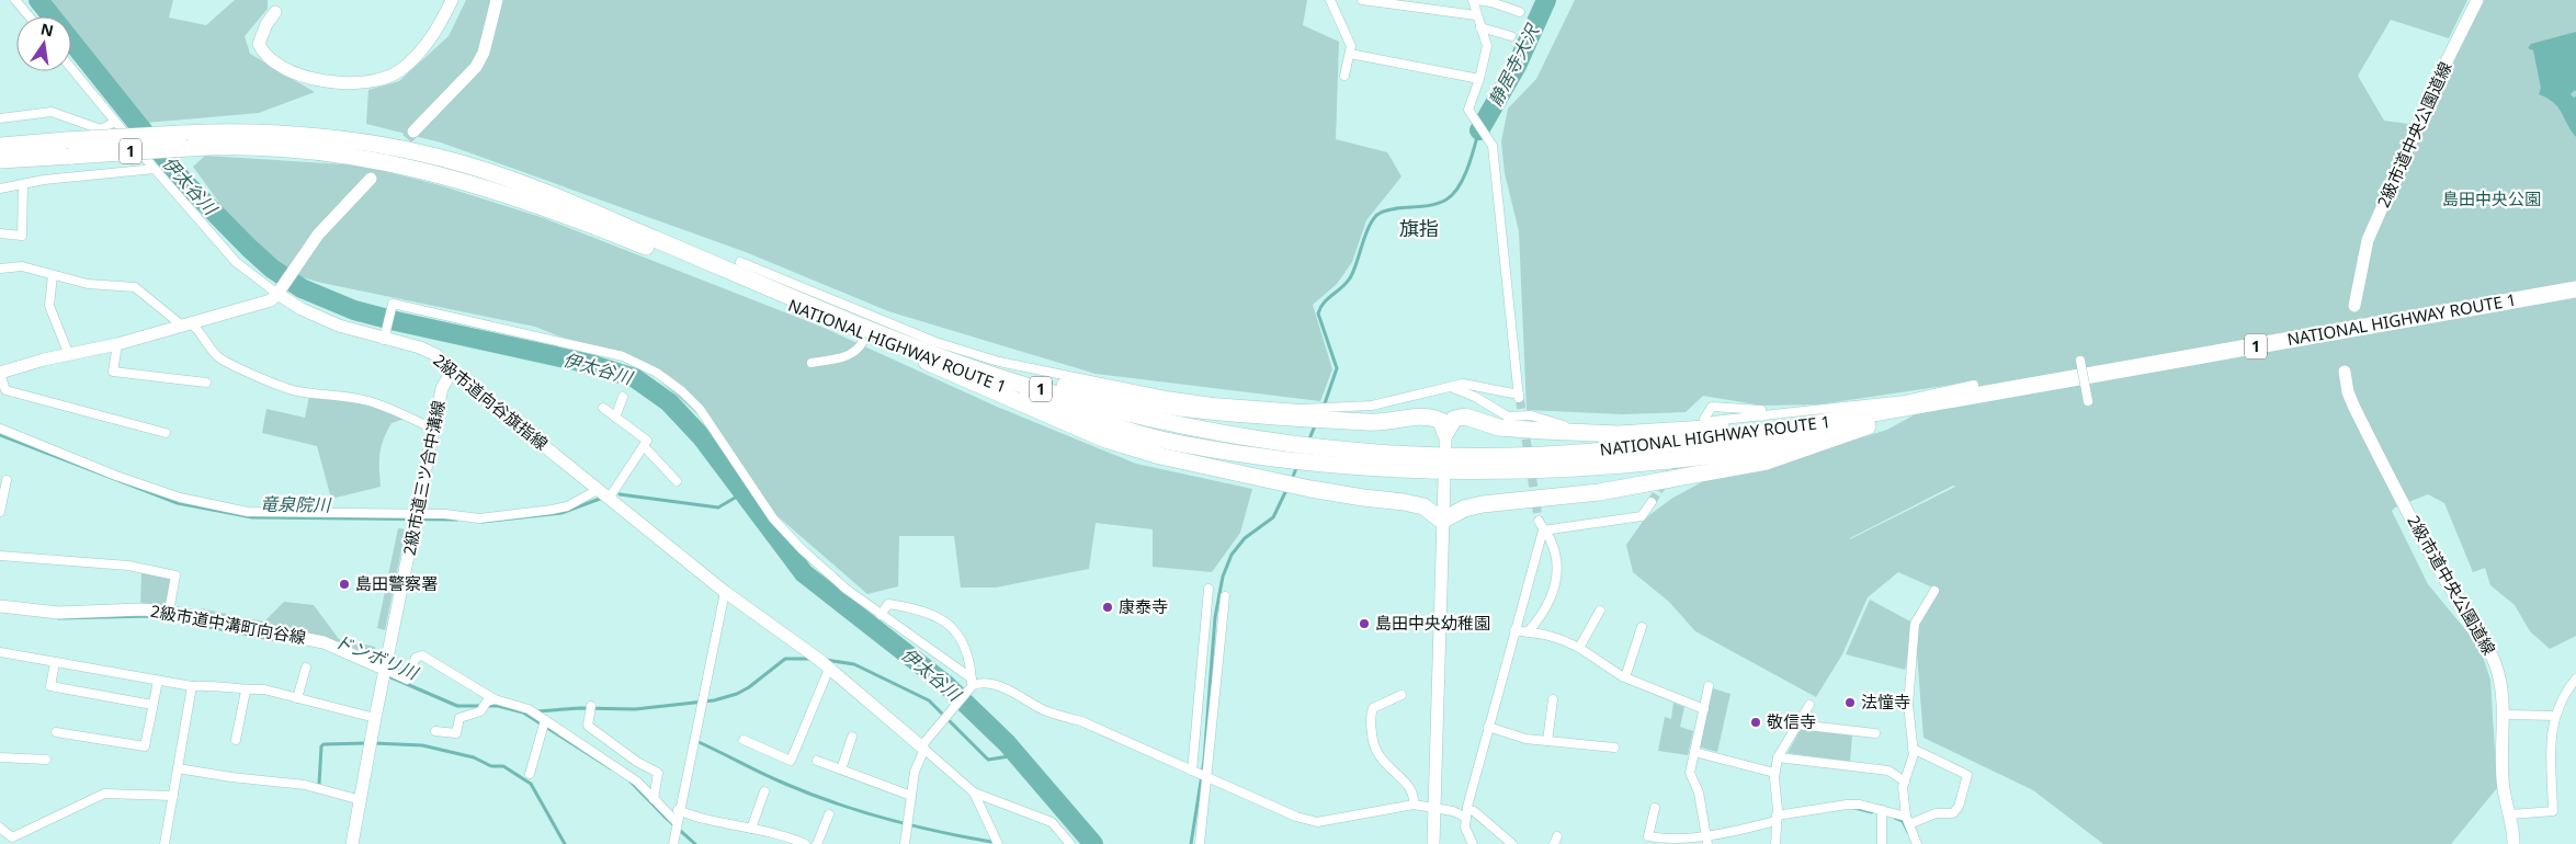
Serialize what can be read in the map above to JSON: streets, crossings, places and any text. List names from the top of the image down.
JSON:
{
  "streets": {
    "highway": ["1", "NATIONAL HIGHWAY ROUTE 1"],
    "street": [
      "2級市道中央公園道線",
      "2級市道向谷旗指線",
      "2級市道三ツ合中溝線",
      "2級市道中溝町向谷線"
    ]
  },
  "crossings": [
    ["2級市道向谷旗指線", "2級市道三ツ合中溝線"],
    ["2級市道三ツ合中溝線", "2級市道中溝町向谷線"]
  ],
  "districts": ["旗指"],
  "water": [
    "静居寺大沢",
    "伊太谷川",
    "竜泉院川",
    "ドンボリ川"
  ],
  "parks": ["島田中央公園"],
  "places": [
    "島田警察署",
    "康泰寺",
    "島田中央幼稚園",
    "法憧寺",
    "敬信寺"
  ],
  "north": "top"
}
